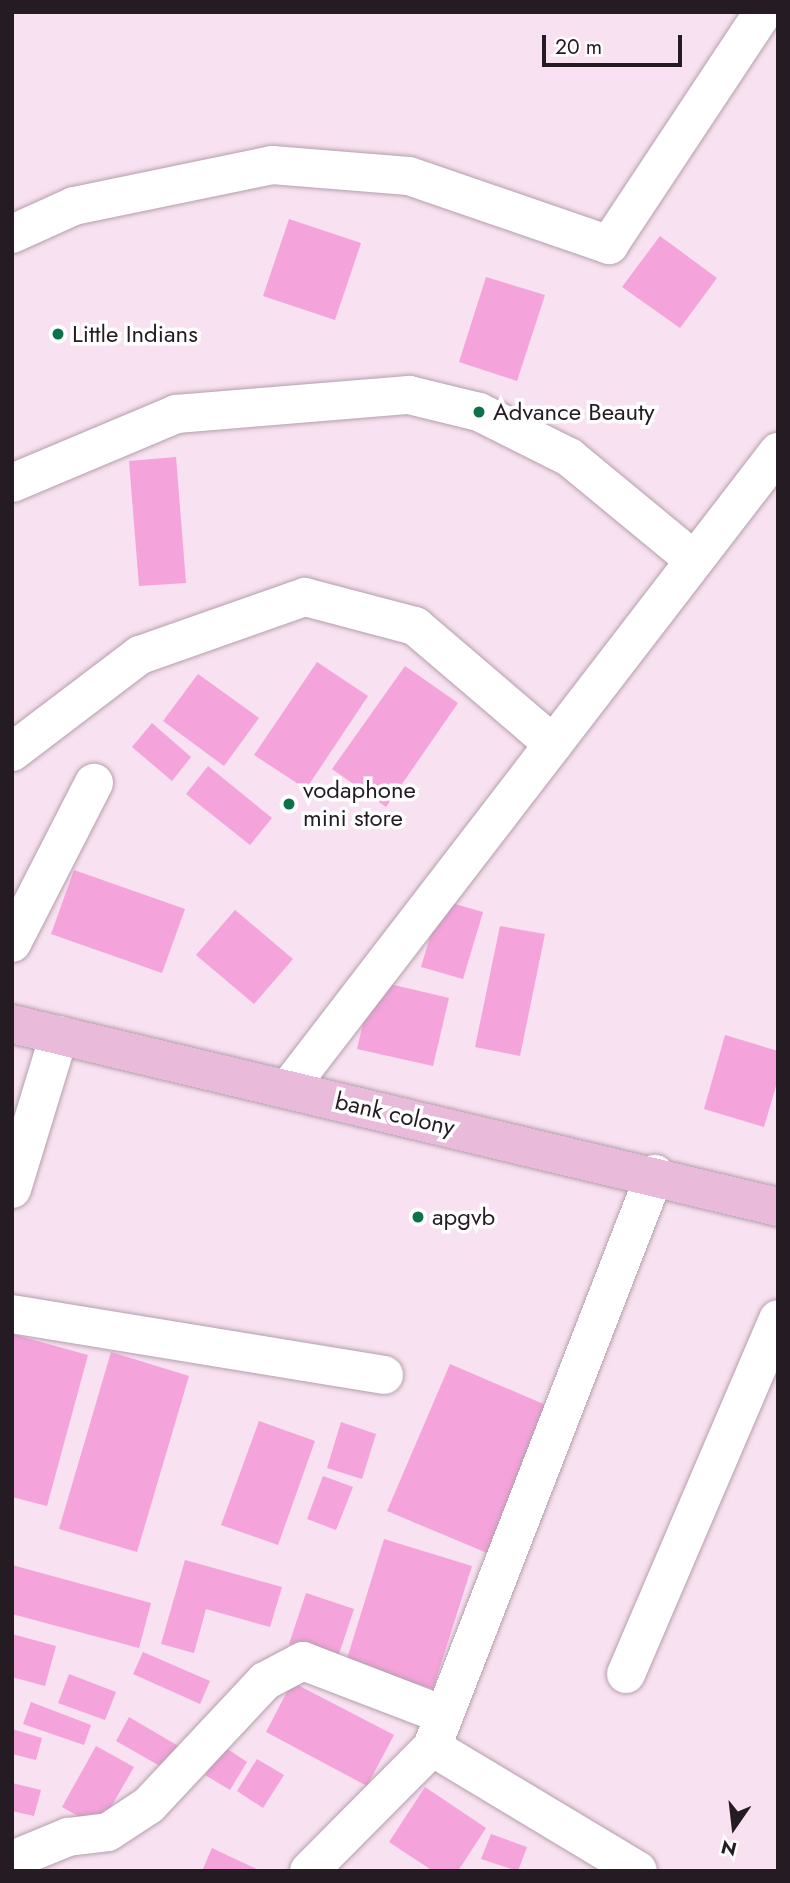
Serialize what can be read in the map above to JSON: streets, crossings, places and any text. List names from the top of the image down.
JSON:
{
  "streets": {
    "main road": ["bank colony"]
  },
  "places": [
    "Little Indians",
    "Advance Beauty",
    "vodaphone mini store",
    "apgvb"
  ],
  "scale_bar": "20 m",
  "north": "bottom"
}
